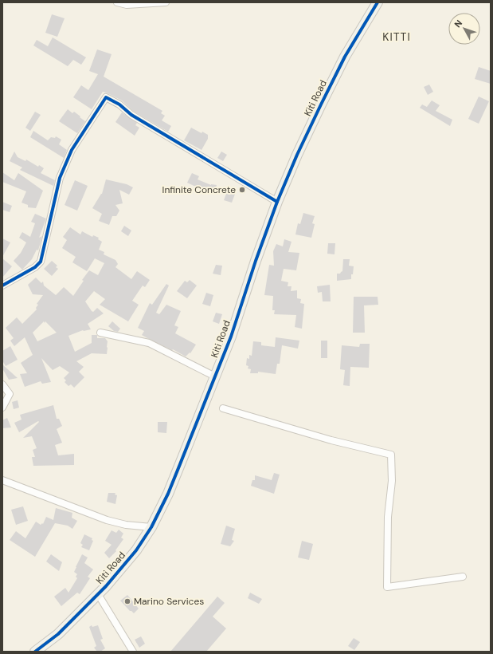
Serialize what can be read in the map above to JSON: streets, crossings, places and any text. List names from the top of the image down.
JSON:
{
  "streets": {
    "street": ["Kiti Road"]
  },
  "districts": ["KITTI"],
  "places": ["Infinite Concrete", "Marino Services"],
  "north": "top left"
}
